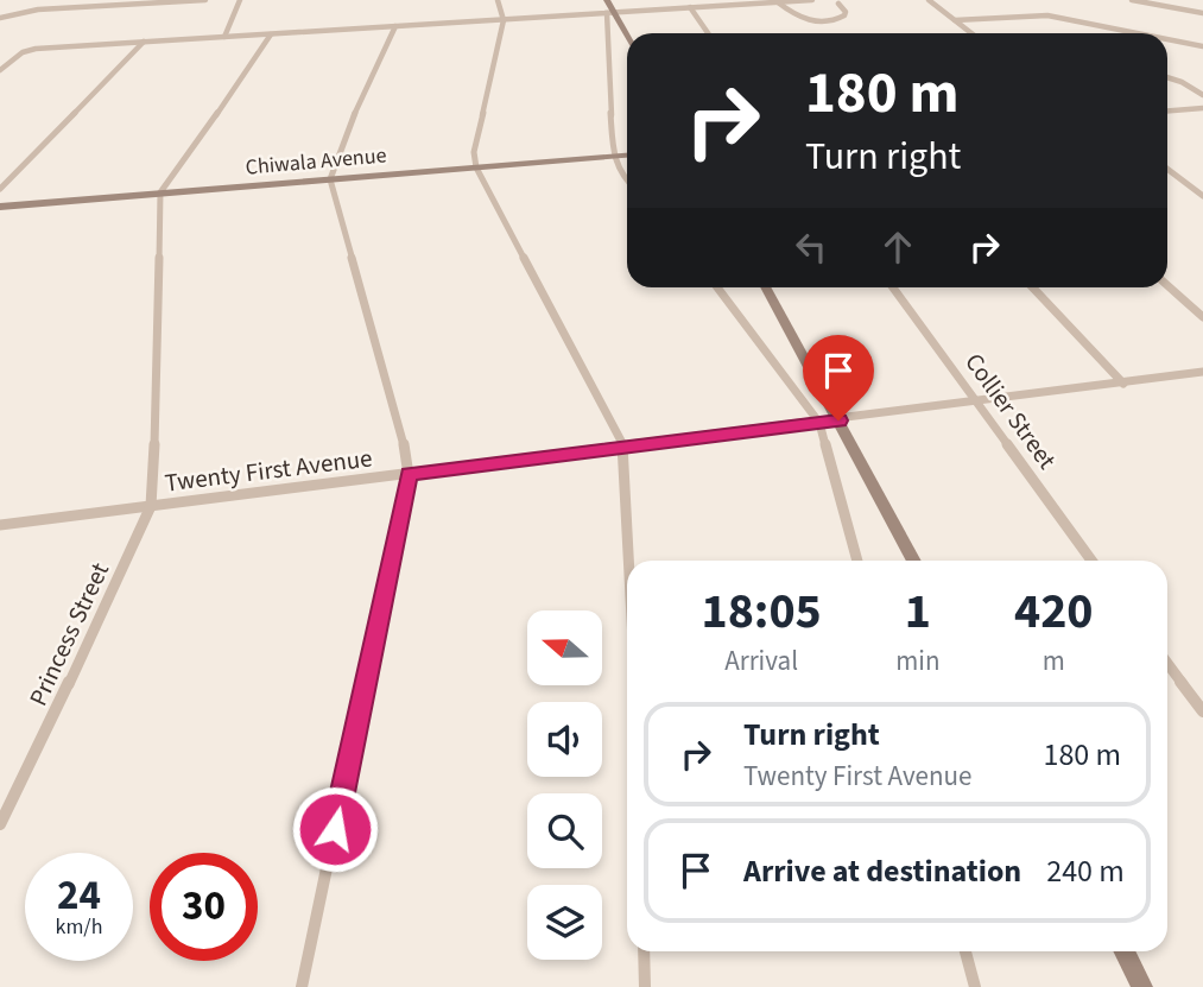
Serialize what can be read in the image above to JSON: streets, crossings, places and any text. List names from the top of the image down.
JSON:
{
  "streets": {
    "main road": ["Chiwala Avenue"],
    "street": ["Collier Street", "Twenty First Avenue", "Princess Street"]
  },
  "crossings": [
    ["Collier Street", "Twenty First Avenue"],
    ["Twenty First Avenue", "Princess Street"]
  ],
  "north": "left",
  "page": {
    "turn": ["180 m", "Turn right"],
    "eta": [
      "18:05",
      "Arrival",
      "1",
      "min",
      "420",
      "m"
    ],
    "list": [
      {
        "name": "Turn right",
        "note": "Twenty First Avenue",
        "value": "180 m"
      },
      {
        "name": "Arrive at destination",
        "value": "240 m"
      }
    ],
    "speed": "24 km/h",
    "limit": "30"
  }
}
